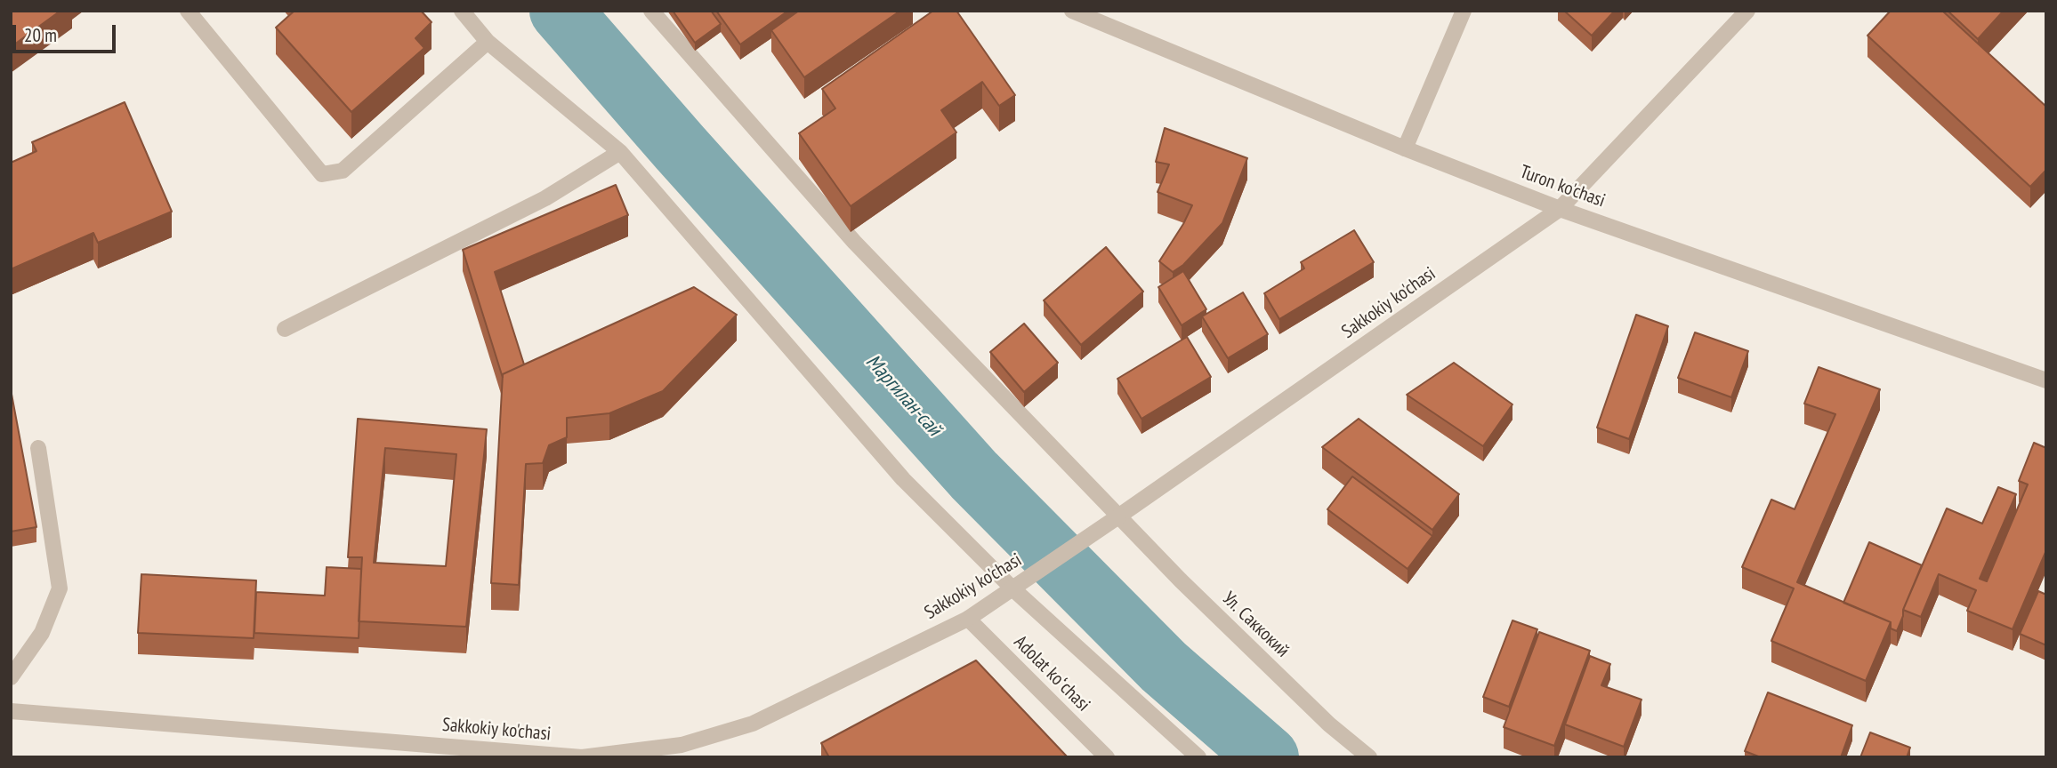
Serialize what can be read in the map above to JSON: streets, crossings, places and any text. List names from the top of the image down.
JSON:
{
  "streets": {
    "street": [
      "Turon ko'chasi",
      "Sakkokiy ko'chasi",
      "Ул. Саккокий",
      "Adolat koʻchasi"
    ]
  },
  "crossings": [
    ["Turon ko'chasi", "Sakkokiy ko'chasi"],
    ["Sakkokiy ko'chasi", "Ул. Саккокий"],
    ["Sakkokiy ko'chasi", "Adolat koʻchasi"]
  ],
  "water": ["Маргилан-сай"],
  "scale_bar": "20 m"
}
